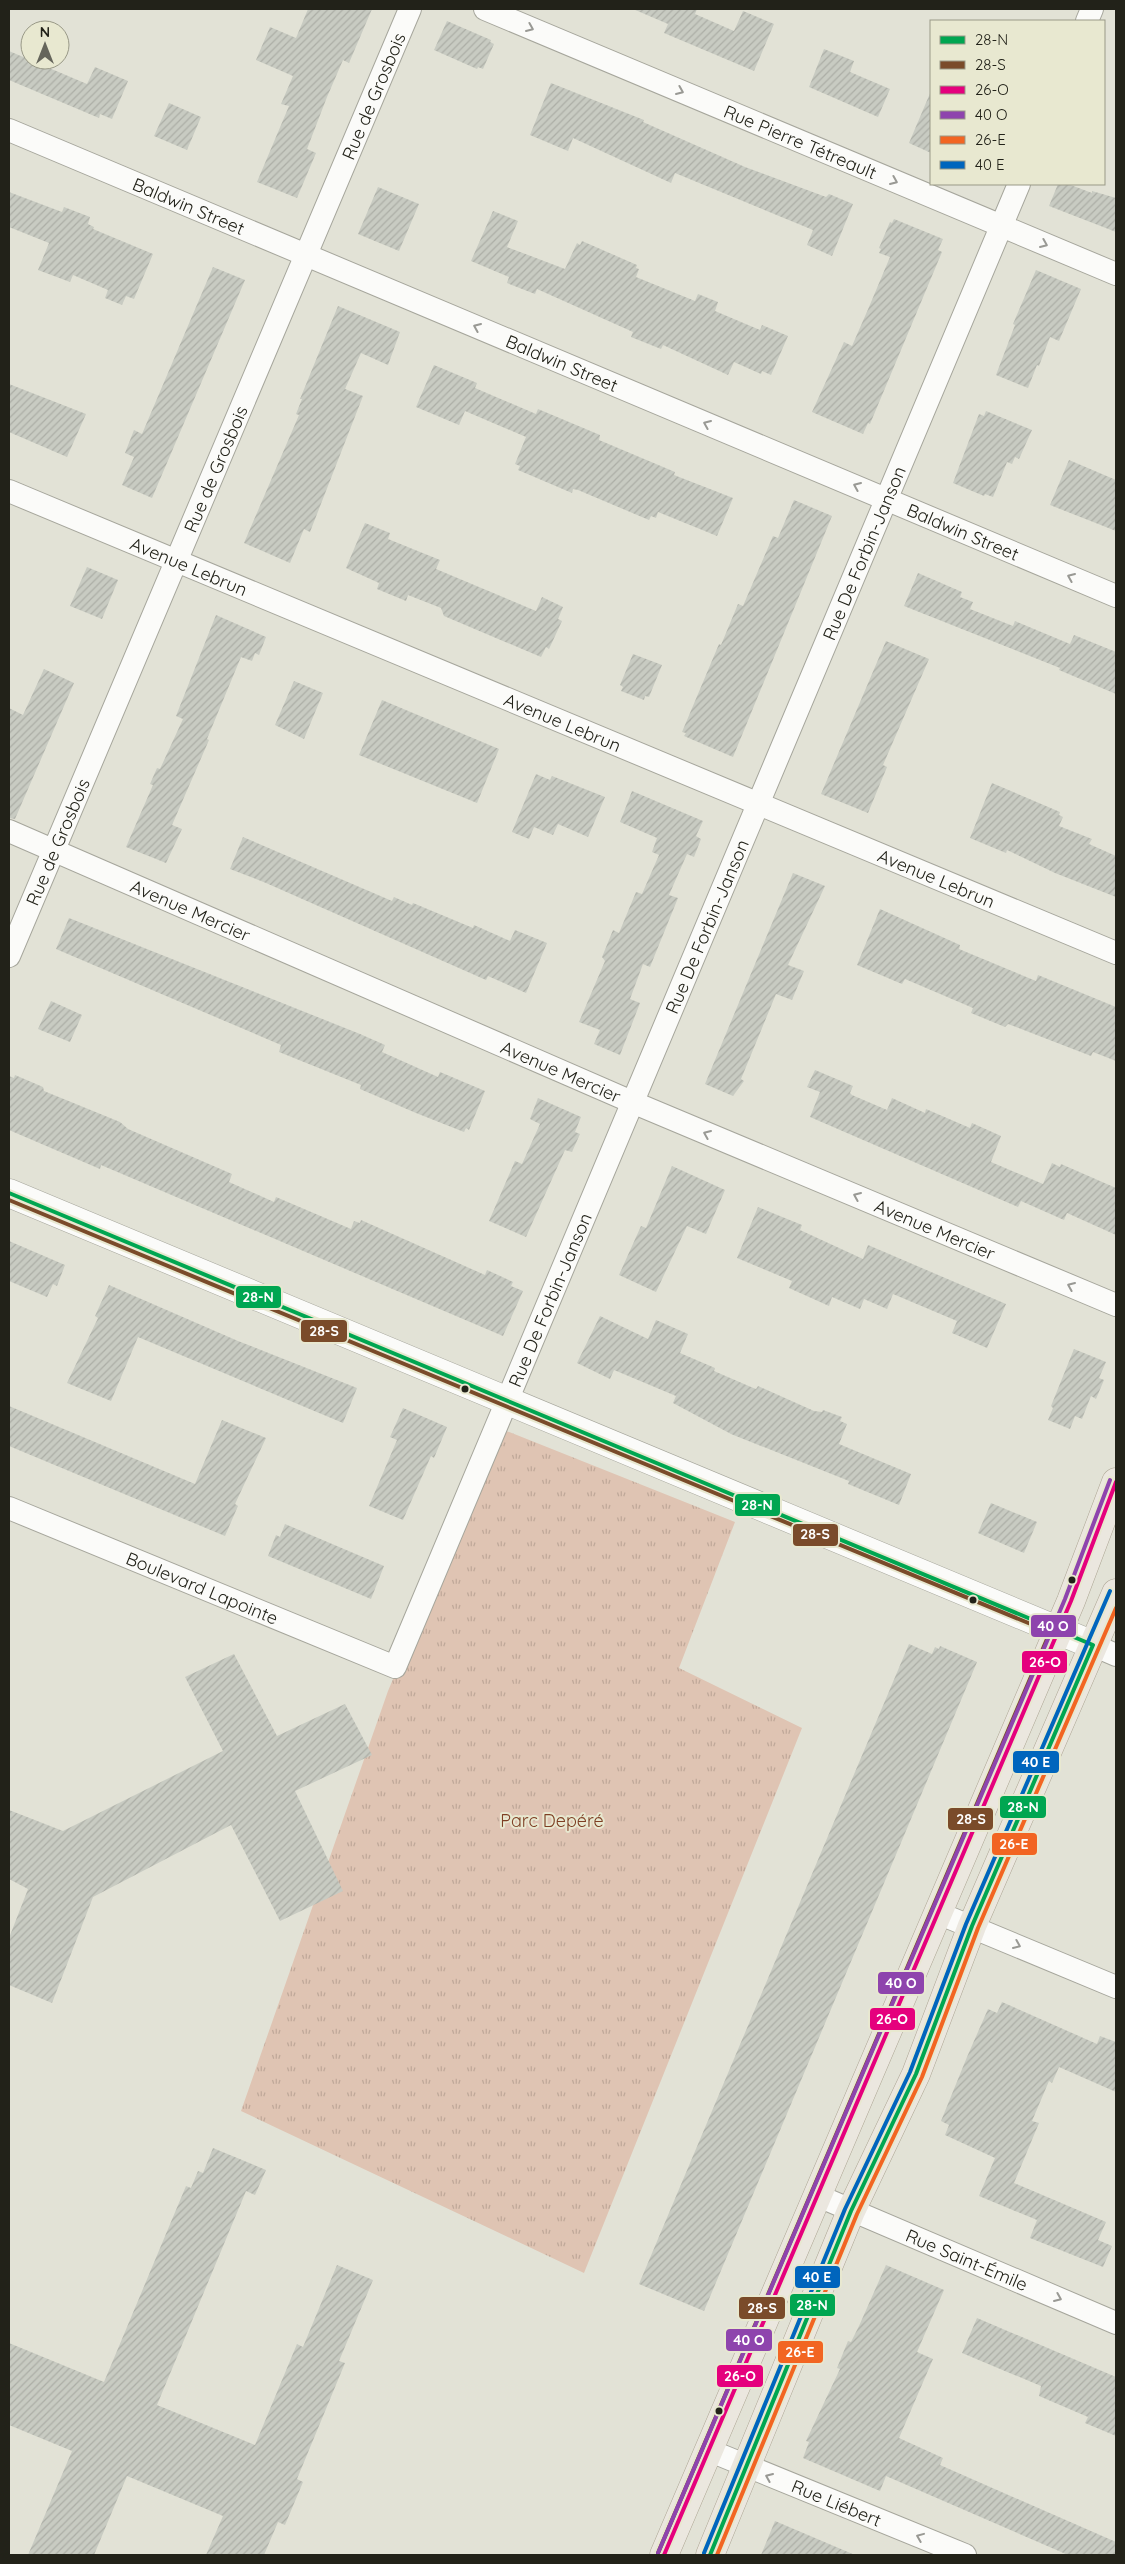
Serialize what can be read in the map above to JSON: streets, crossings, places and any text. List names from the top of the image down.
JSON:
{
  "streets": {
    "street": [
      "Rue de Grosbois",
      "Rue Pierre Tétreault",
      "Baldwin Street",
      "Rue De Forbin-Janson",
      "Avenue Lebrun",
      "Avenue Mercier",
      "Boulevard Lapointe",
      "Rue Saint-Émile",
      "Rue Liébert"
    ]
  },
  "crossings": [
    ["Rue de Grosbois", "Baldwin Street"],
    ["Rue de Grosbois", "Avenue Lebrun"],
    ["Rue de Grosbois", "Avenue Mercier"],
    ["Rue Pierre Tétreault", "Rue De Forbin-Janson"],
    ["Baldwin Street", "Rue De Forbin-Janson"],
    ["Rue De Forbin-Janson", "Avenue Lebrun"],
    ["Rue De Forbin-Janson", "Avenue Mercier"],
    ["Rue De Forbin-Janson", "Boulevard Lapointe"]
  ],
  "one_way": [
    "Rue Pierre Tétreault",
    "Baldwin Street",
    "Avenue Mercier",
    "Rue Saint-Émile",
    "Rue Liébert"
  ],
  "parks": ["Parc Depéré"],
  "lines": [
    "transit line 28-N",
    "transit line 28-S",
    "transit line 26-O",
    "transit line 26-E"
  ],
  "legend": [
    "28-N",
    "28-S",
    "26-O",
    "40 O",
    "26-E",
    "40 E"
  ],
  "north": "top"
}
